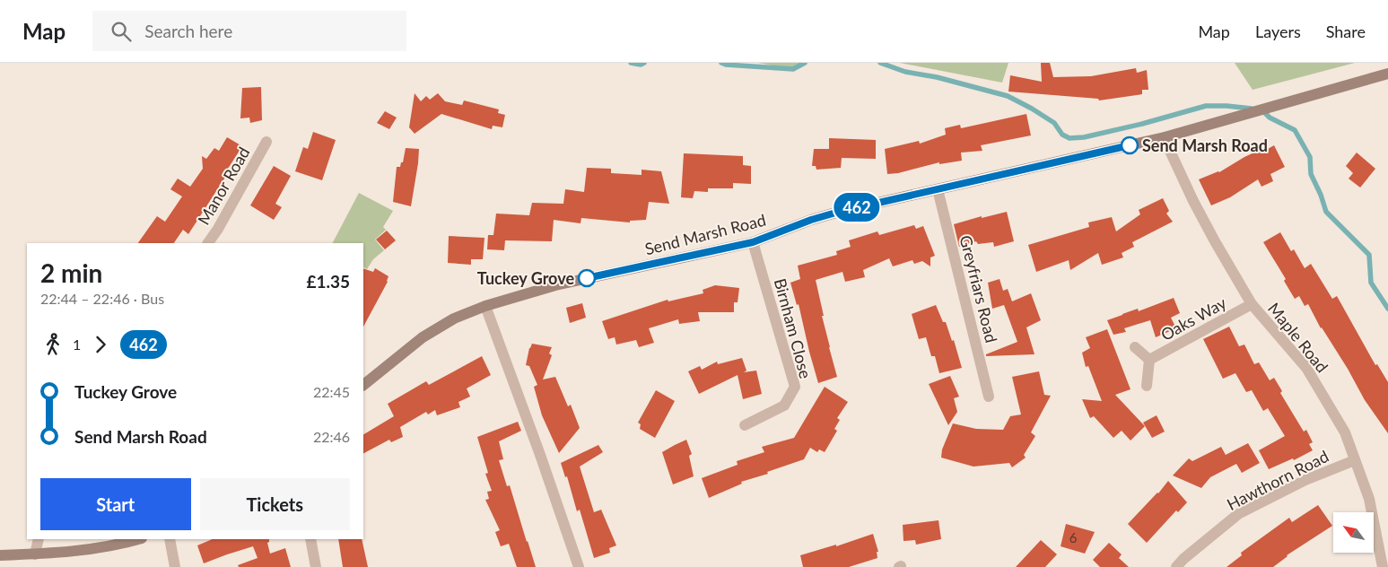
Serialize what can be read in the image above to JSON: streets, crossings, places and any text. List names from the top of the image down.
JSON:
{
  "streets": {
    "main road": ["Send Marsh Road"],
    "street": [
      "Manor Road",
      "Greyfriars Road",
      "Oaks Way",
      "Birnham Close",
      "Maple Road",
      "Hawthorn Road"
    ]
  },
  "crossings": [
    ["Send Marsh Road", "Greyfriars Road"],
    ["Send Marsh Road", "Birnham Close"],
    ["Send Marsh Road", "Maple Road"],
    ["Oaks Way", "Maple Road"],
    ["Maple Road", "Hawthorn Road"]
  ],
  "places": ["Send Marsh Road", "Tuckey Grove"],
  "lines": ["bus line 462"],
  "house_numbers": ["6"],
  "north": "top left",
  "page": {
    "header": "Map",
    "search": "Search here",
    "nav": ["Map", "Layers", "Share"],
    "on_map": "462",
    "heading": ["2 min", "22:44 – 22:46 · Bus", "£1.35"],
    "legs": ["1", "462"],
    "list": [
      {
        "name": "Tuckey Grove",
        "value": "22:45"
      },
      {
        "name": "Send Marsh Road",
        "value": "22:46"
      }
    ],
    "buttons": ["Start", "Tickets"]
  }
}
